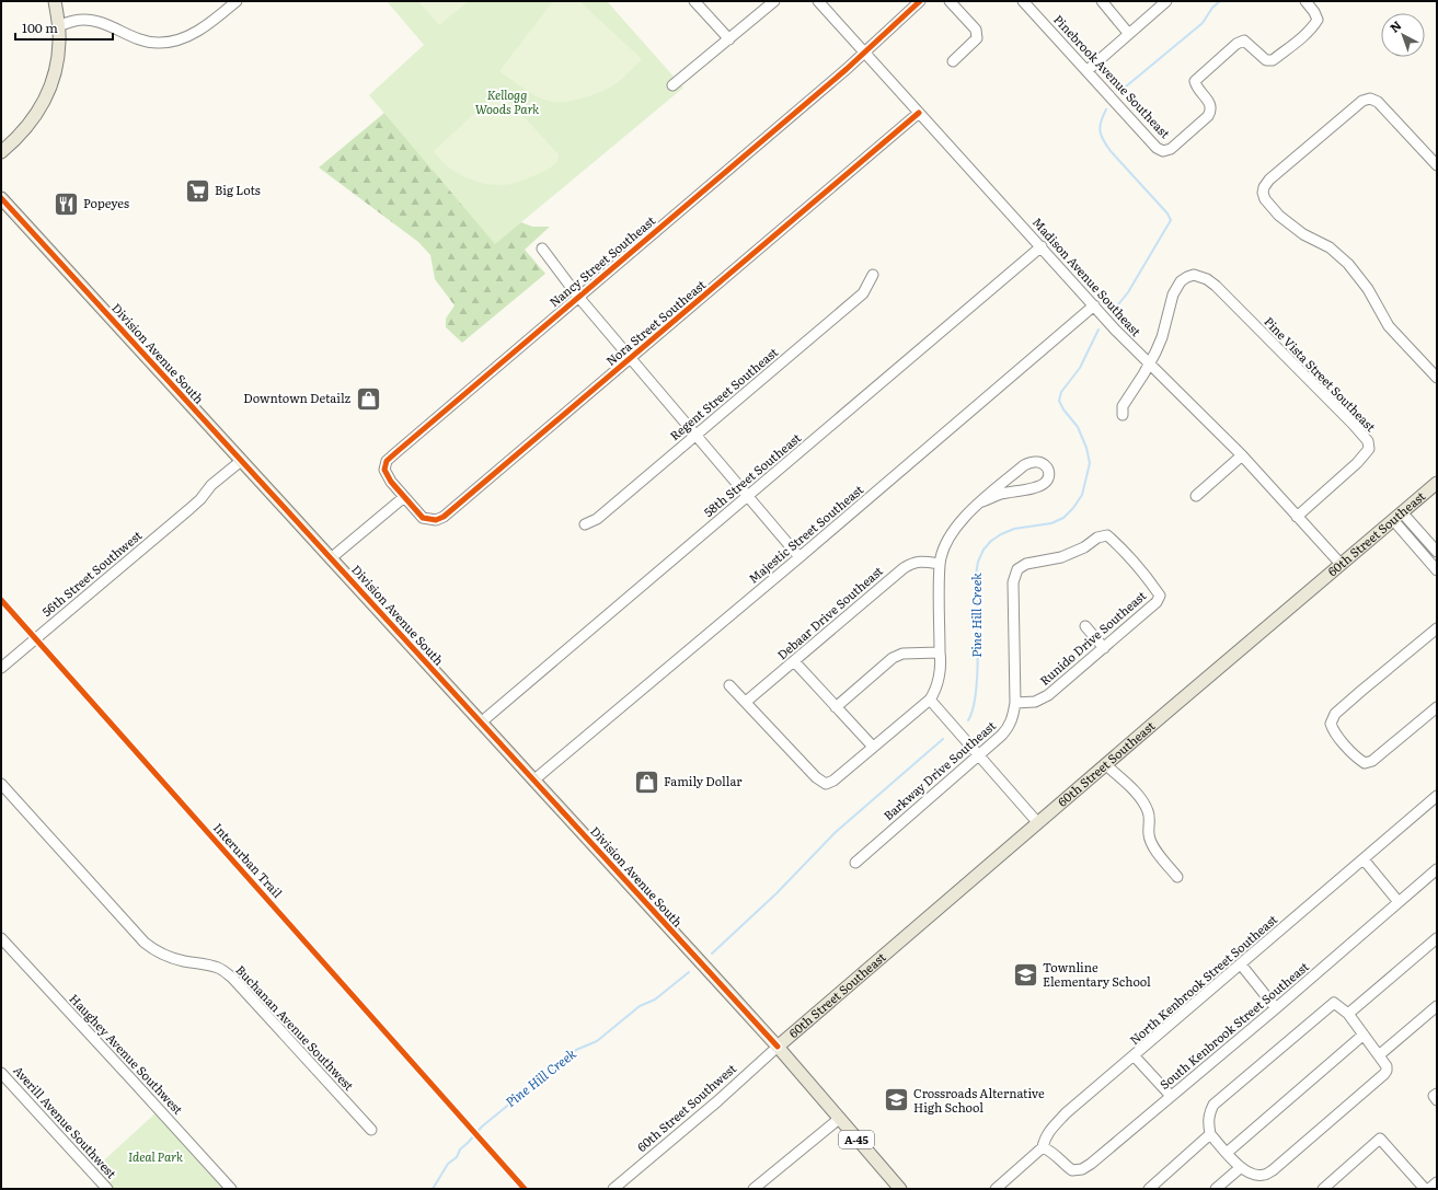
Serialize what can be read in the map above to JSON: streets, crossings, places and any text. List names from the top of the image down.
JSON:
{
  "streets": {
    "main road": ["Division Avenue South", "60th Street Southeast", "A-45"],
    "street": [
      "Pinebrook Avenue Southeast",
      "Nancy Street Southeast",
      "Madison Avenue Southeast",
      "Nora Street Southeast",
      "Pine Vista Street Southeast",
      "Regent Street Southeast",
      "58th Street Southeast",
      "Majestic Street Southeast",
      "56th Street Southwest",
      "Debaar Drive Southeast",
      "Runido Drive Southeast",
      "Barkway Drive Southeast",
      "North Kenbrook Street Southeast",
      "South Kenbrook Street Southeast",
      "Buchanan Avenue Southwest",
      "Haughey Avenue Southwest",
      "60th Street Southwest",
      "Averill Avenue Southwest"
    ],
    "cycle path": ["Interurban Trail"]
  },
  "crossings": [
    ["Nancy Street Southeast", "Madison Avenue Southeast"],
    ["Nancy Street Southeast", "Nora Street Southeast"],
    ["Madison Avenue Southeast", "Nora Street Southeast"],
    ["Madison Avenue Southeast", "Pine Vista Street Southeast"],
    ["Madison Avenue Southeast", "58th Street Southeast"],
    ["Madison Avenue Southeast", "Majestic Street Southeast"],
    ["Madison Avenue Southeast", "60th Street Southeast"],
    ["Division Avenue South", "58th Street Southeast"],
    ["Division Avenue South", "Majestic Street Southeast"],
    ["Division Avenue South", "60th Street Southeast"],
    ["Division Avenue South", "56th Street Southwest"],
    ["Division Avenue South", "60th Street Southwest"],
    ["60th Street Southeast", "60th Street Southwest"],
    ["Runido Drive Southeast", "Barkway Drive Southeast"],
    ["North Kenbrook Street Southeast", "South Kenbrook Street Southeast"]
  ],
  "water": ["Pine Hill Creek"],
  "parks": ["Kellogg Woods Park", "Ideal Park"],
  "places": {
    "supermarket": ["Big Lots"],
    "restaurant": ["Popeyes"],
    "shop": ["Downtown Detailz", "Family Dollar"],
    "school or university": ["Townline Elementary School", "Crossroads Alternative High School"]
  },
  "scale_bar": "100 m",
  "north": "top left"
}
